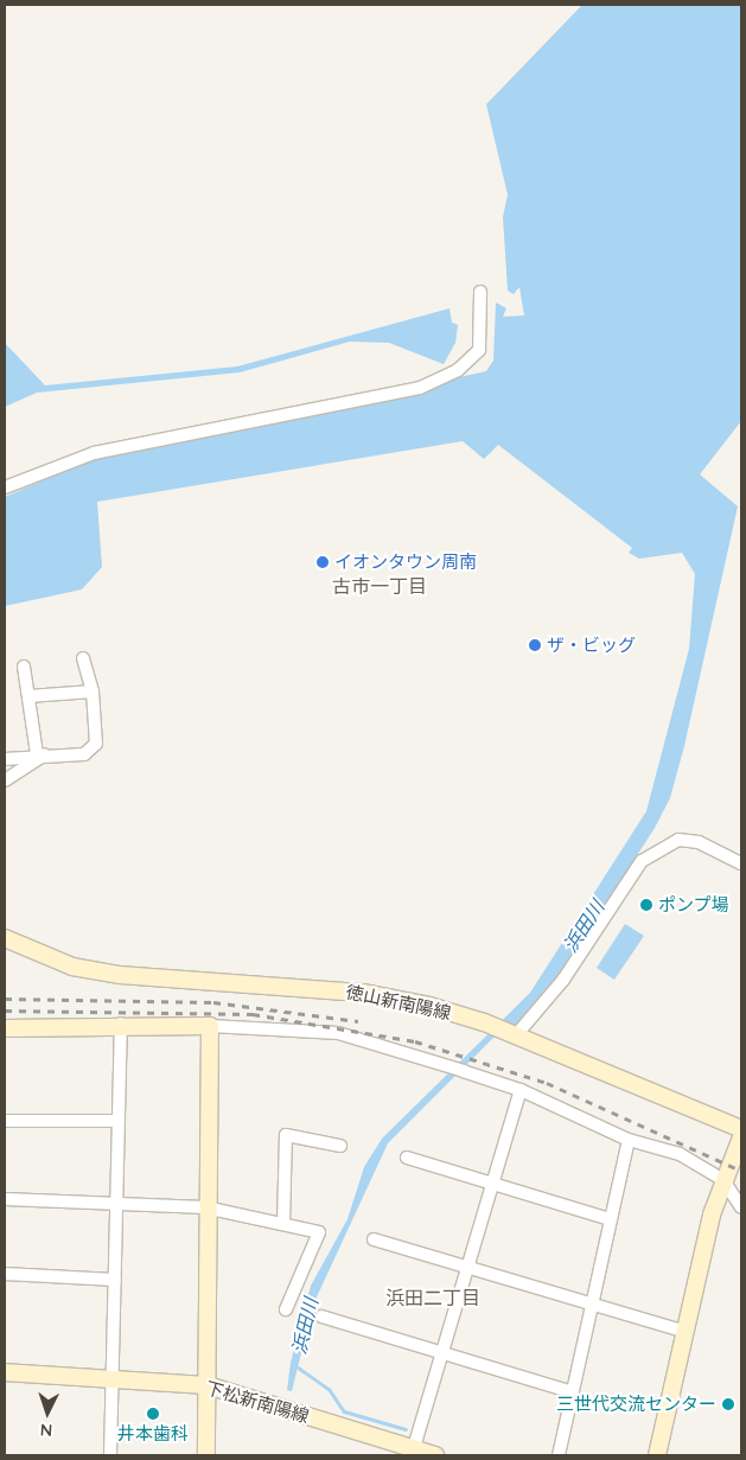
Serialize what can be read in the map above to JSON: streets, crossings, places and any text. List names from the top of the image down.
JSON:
{
  "streets": {
    "main road": ["徳山新南陽線", "下松新南陽線"]
  },
  "districts": ["古市一丁目", "浜田二丁目"],
  "water": ["浜田川"],
  "places": [
    "イオンタウン周南",
    "ザ・ビッグ",
    "ポンプ場",
    "三世代交流センター",
    "井本歯科"
  ],
  "north": "bottom"
}
